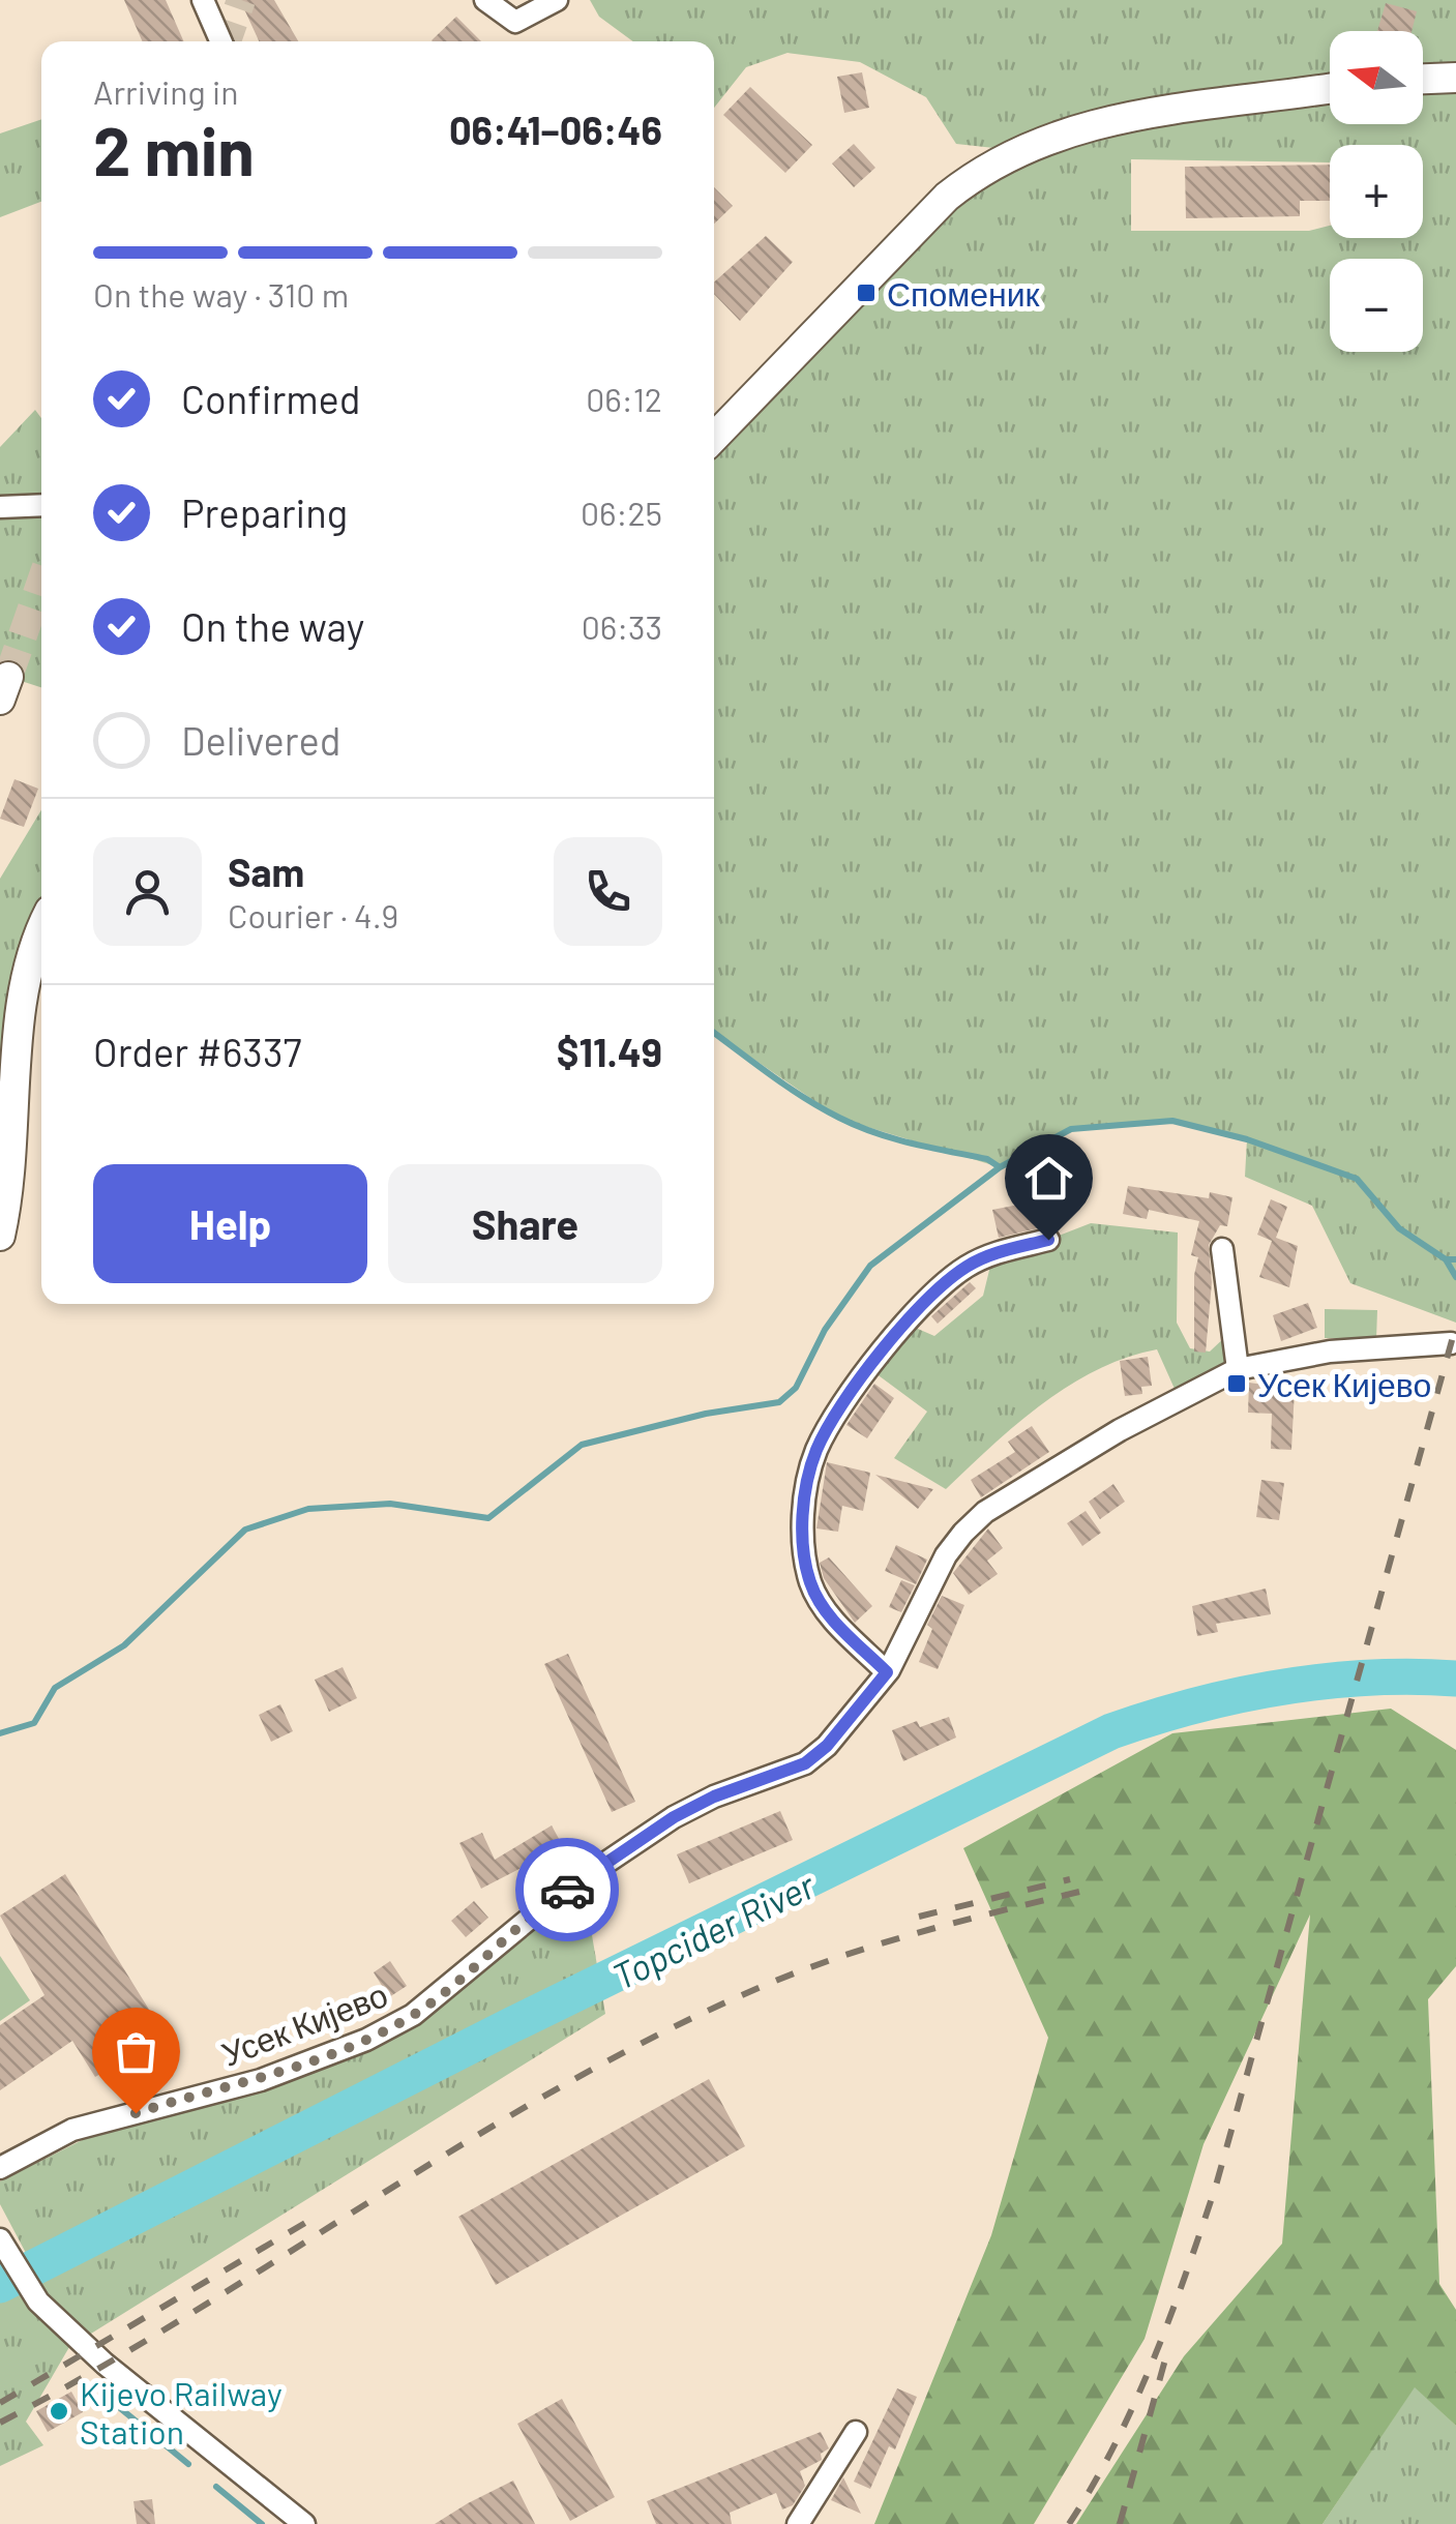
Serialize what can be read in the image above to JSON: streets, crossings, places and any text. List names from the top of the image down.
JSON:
{
  "streets": {
    "street": ["Усек Кијево"]
  },
  "water": ["Topcider River"],
  "places": {
    "transit": ["Споменик", "Усек Кијево"],
    "other": ["Kijevo Railway Station"]
  },
  "north": "left",
  "page": {
    "map_buttons": ["+", "−"],
    "heading": ["2 min", "Arriving in", "06:41–06:46"],
    "panel": [
      "Sam",
      "Courier · 4.9",
      "Order #6337",
      "$11.49"
    ],
    "bar": "On the way · 310 m",
    "list": [
      ["Confirmed", "06:12"],
      ["Preparing", "06:25"],
      ["On the way", "06:33"],
      "Delivered"
    ],
    "buttons": ["Help", "Share"]
  }
}
